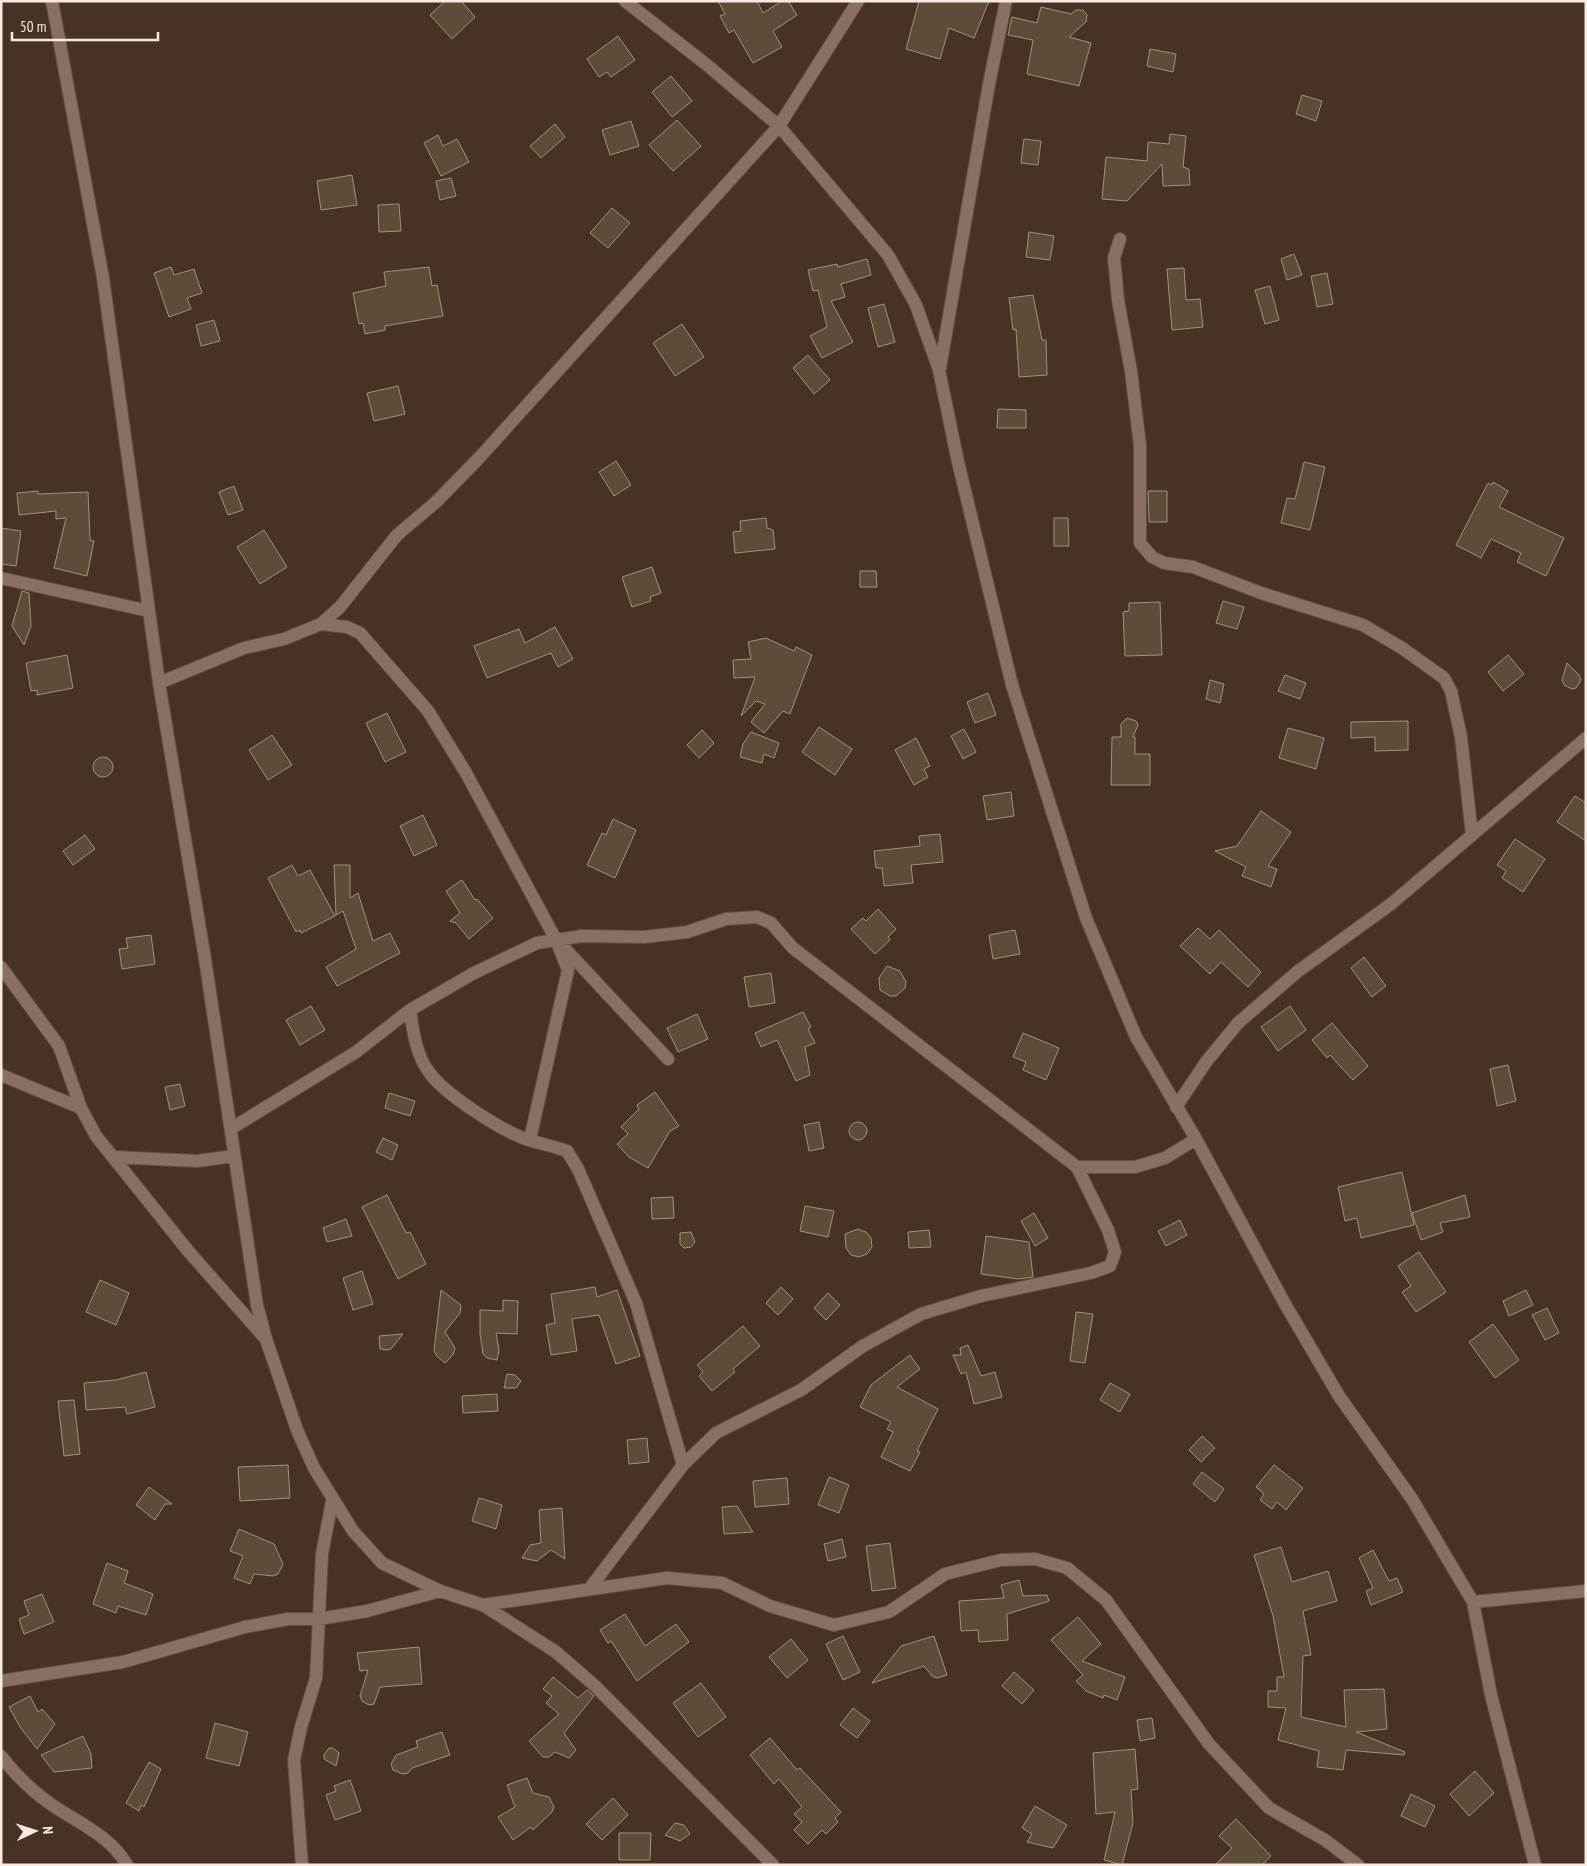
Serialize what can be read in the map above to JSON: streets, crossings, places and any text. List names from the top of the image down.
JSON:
{
  "scale_bar": "50 m",
  "north": "right"
}
